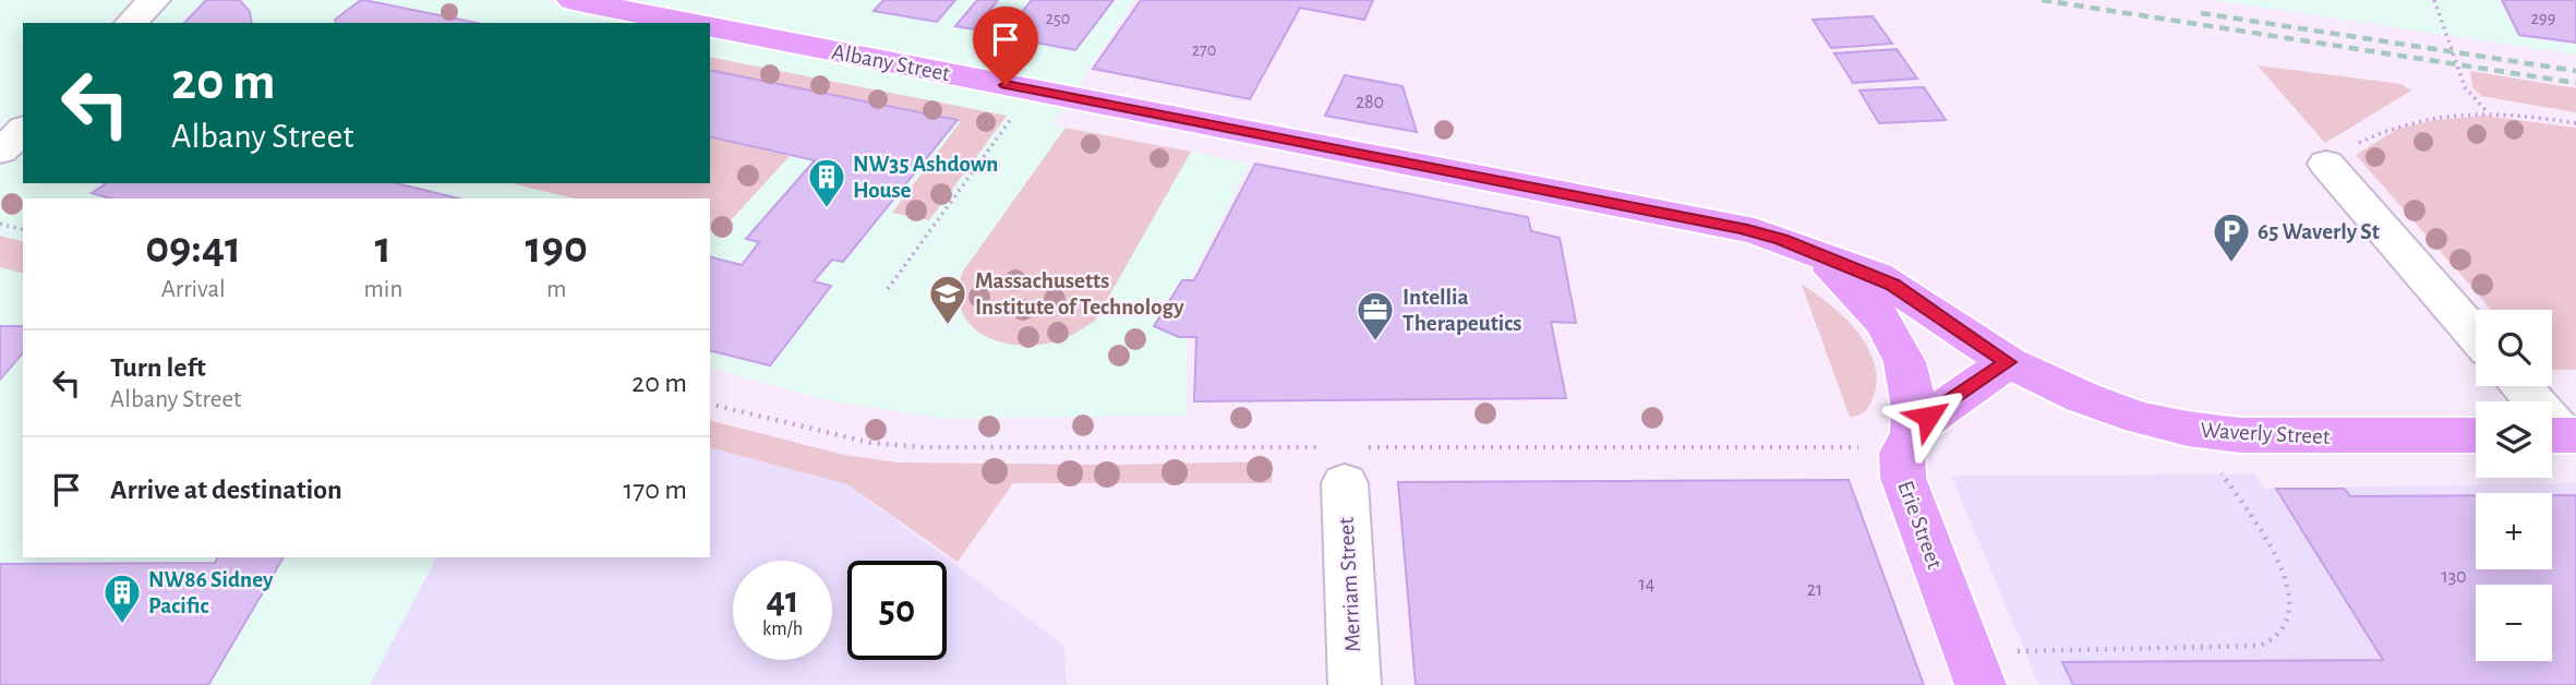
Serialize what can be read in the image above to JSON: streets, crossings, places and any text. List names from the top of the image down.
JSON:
{
  "streets": {
    "main road": ["Albany Street", "Waverly Street", "Erie Street"],
    "street": ["Merriam Street"]
  },
  "crossings": [
    ["Albany Street", "Waverly Street"],
    ["Albany Street", "Erie Street"]
  ],
  "places": {
    "building": ["NW35 Ashdown House", "NW86 Sidney Pacific"],
    "parking": ["65 Waverly St"],
    "school or university": ["Massachusetts Institute of Technology"],
    "office": ["Intellia Therapeutics"]
  },
  "house_numbers": [
    "250",
    "299",
    "270",
    "280",
    "130",
    "14",
    "21"
  ],
  "page": {
    "turn": ["20 m", "Albany Street"],
    "eta": [
      "09:41",
      "Arrival",
      "1",
      "min",
      "190",
      "m"
    ],
    "map_buttons": ["+", "−"],
    "list": [
      {
        "name": "Turn left",
        "note": "Albany Street",
        "value": "20 m"
      },
      {
        "name": "Arrive at destination",
        "value": "170 m"
      }
    ],
    "speed": "41 km/h",
    "limit": "50"
  }
}
